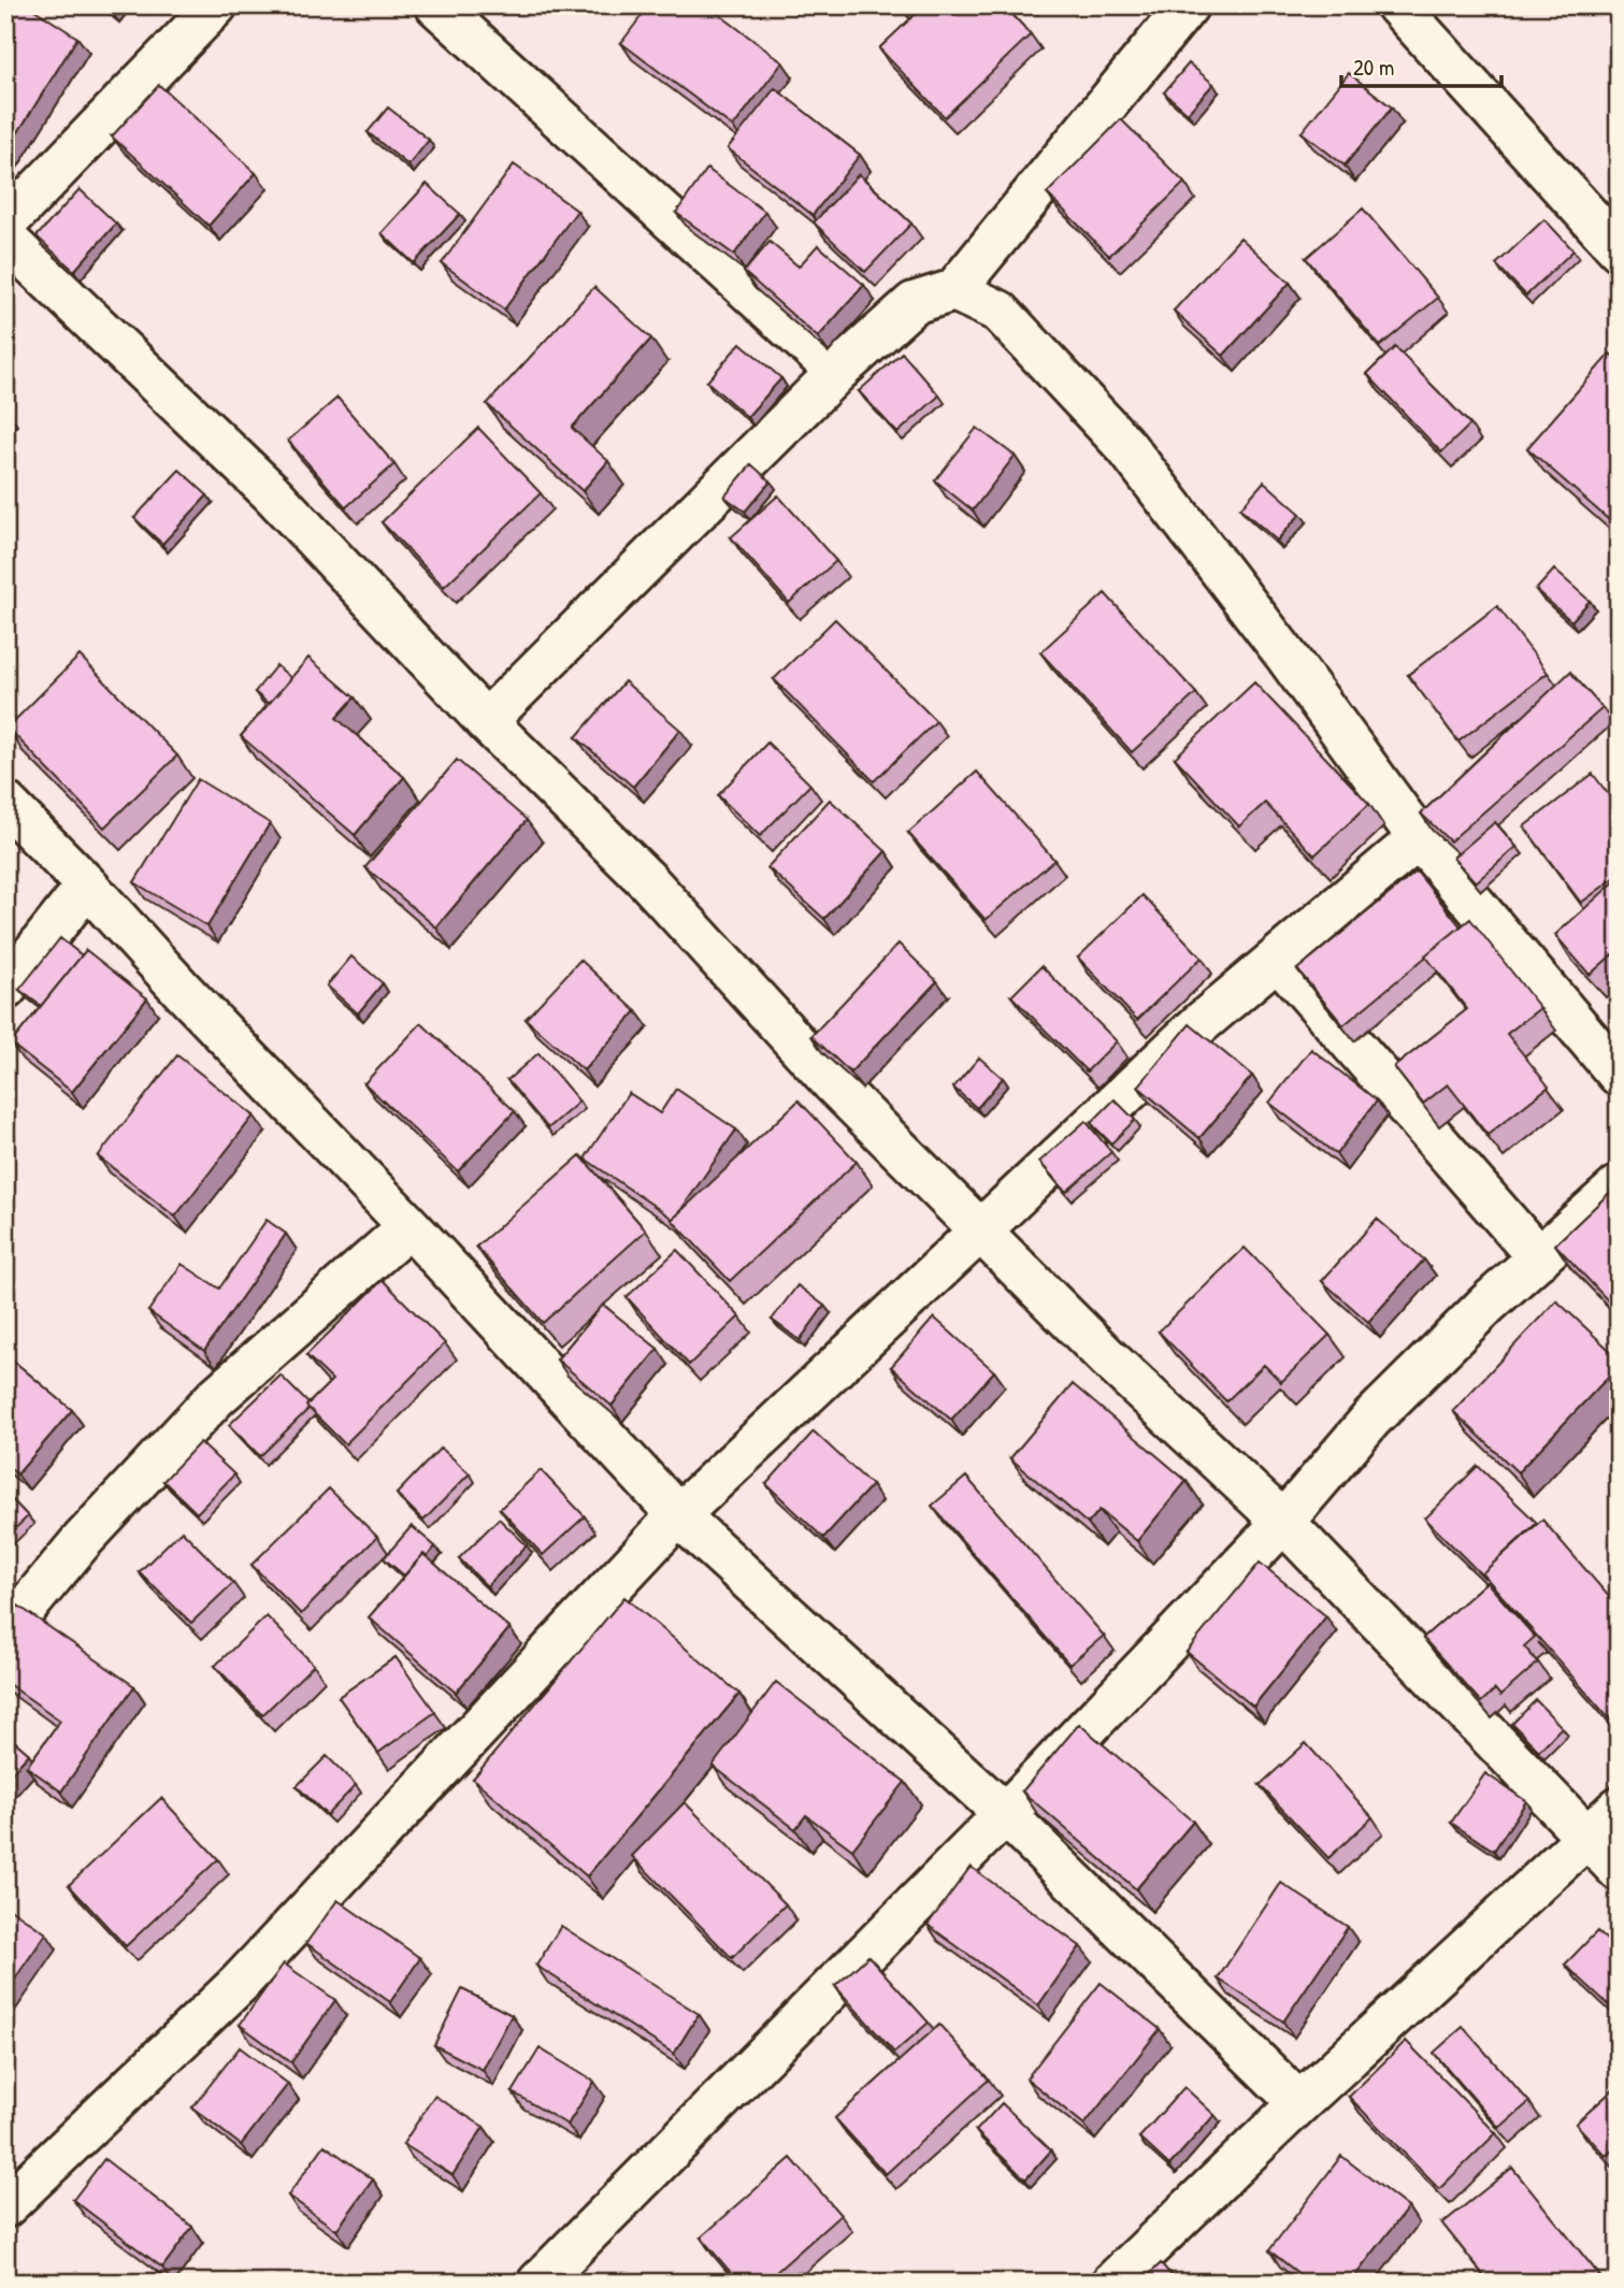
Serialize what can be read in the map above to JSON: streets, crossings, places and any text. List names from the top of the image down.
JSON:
{
  "scale_bar": "20 m"
}
